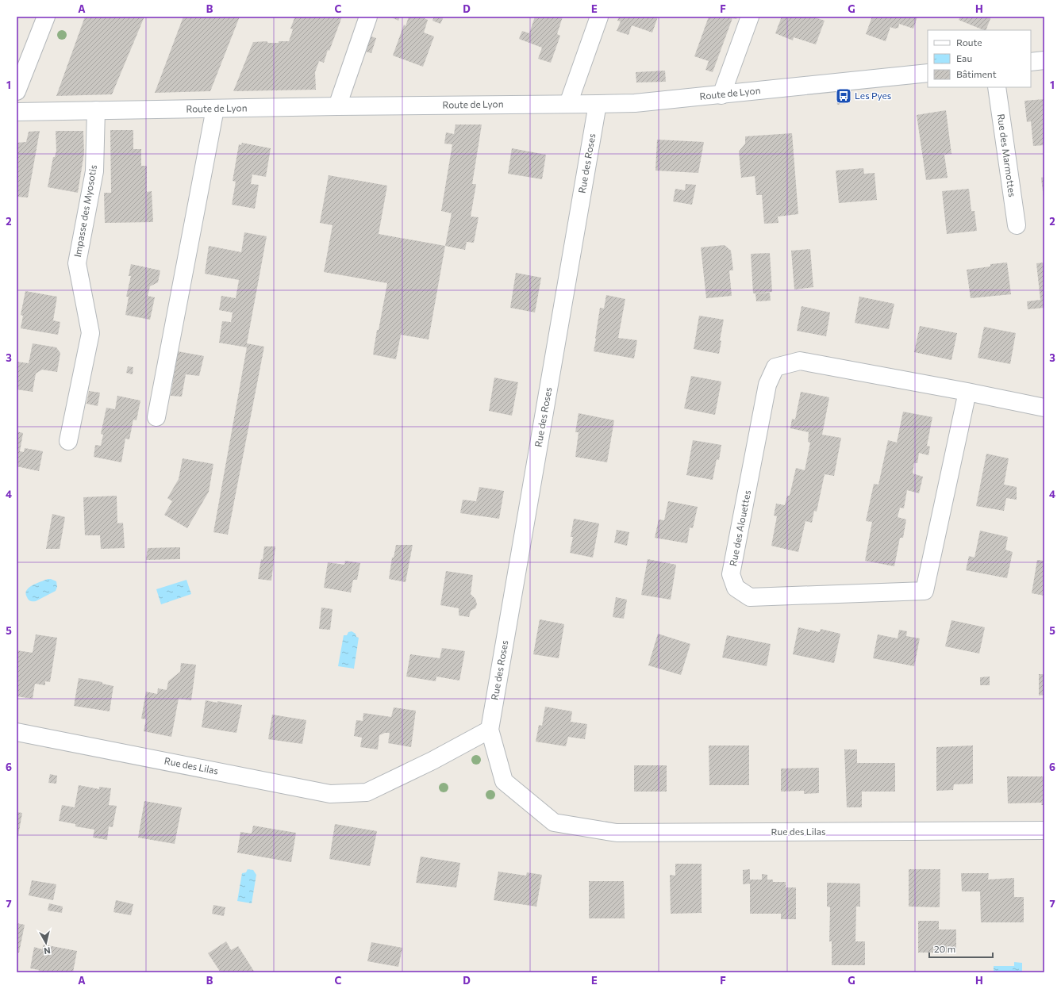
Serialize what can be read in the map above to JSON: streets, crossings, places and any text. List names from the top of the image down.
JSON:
{
  "streets": {
    "street": [
      "Route de Lyon",
      "Rue des Marmottes",
      "Rue des Roses",
      "Impasse des Myosotis",
      "Rue des Alouettes",
      "Rue des Lilas"
    ]
  },
  "crossings": [
    ["Route de Lyon", "Rue des Roses"],
    ["Route de Lyon", "Impasse des Myosotis"],
    ["Rue des Roses", "Rue des Lilas"]
  ],
  "places": {
    "bus stop": ["Les Pyes"]
  },
  "legend": ["Route", "Eau", "Bâtiment"],
  "scale_bar": "20 m",
  "north": "bottom",
  "grid": {
    "columns": [
      "A",
      "B",
      "C",
      "D",
      "E",
      "F",
      "G",
      "H"
    ],
    "rows": [
      "1",
      "2",
      "3",
      "4",
      "5",
      "6",
      "7"
    ]
  }
}
